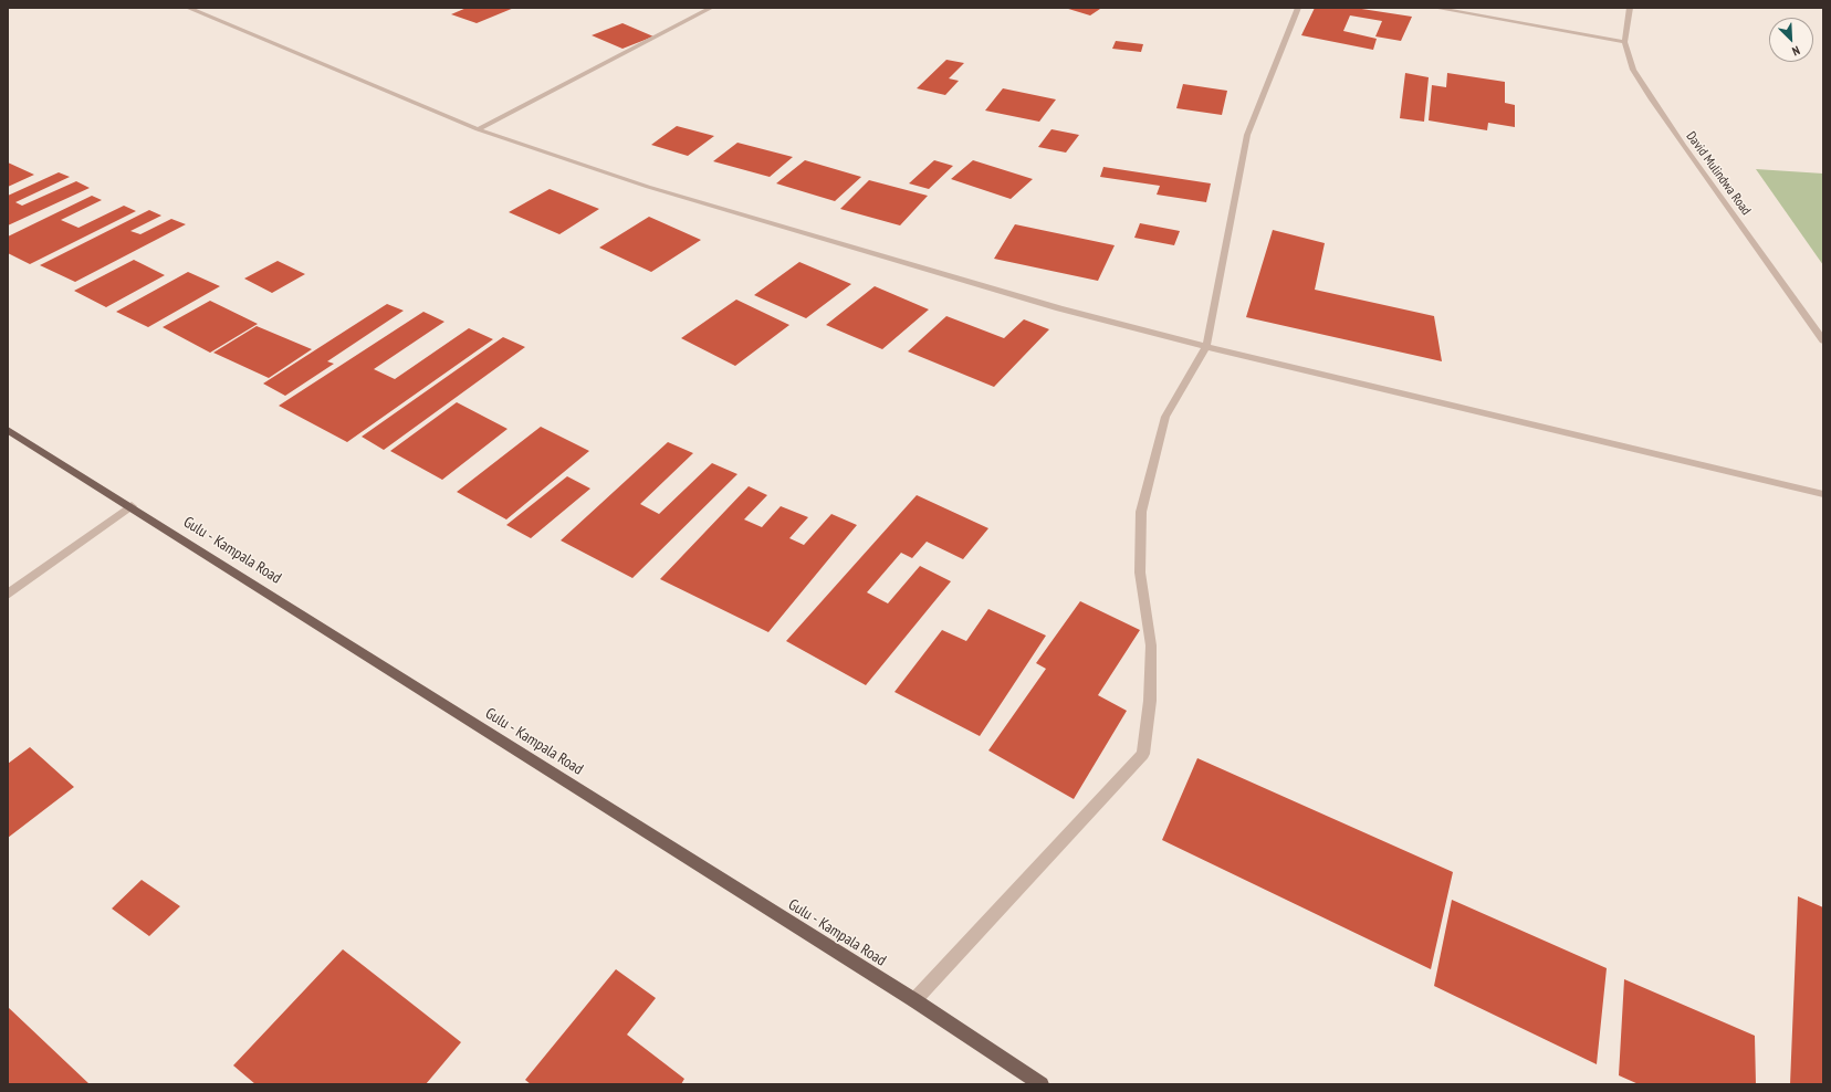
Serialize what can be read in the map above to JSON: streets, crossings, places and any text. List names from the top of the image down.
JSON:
{
  "streets": {
    "main road": ["Gulu - Kampala Road"],
    "street": ["David Mulindwa Road"]
  },
  "north": "bottom right"
}
